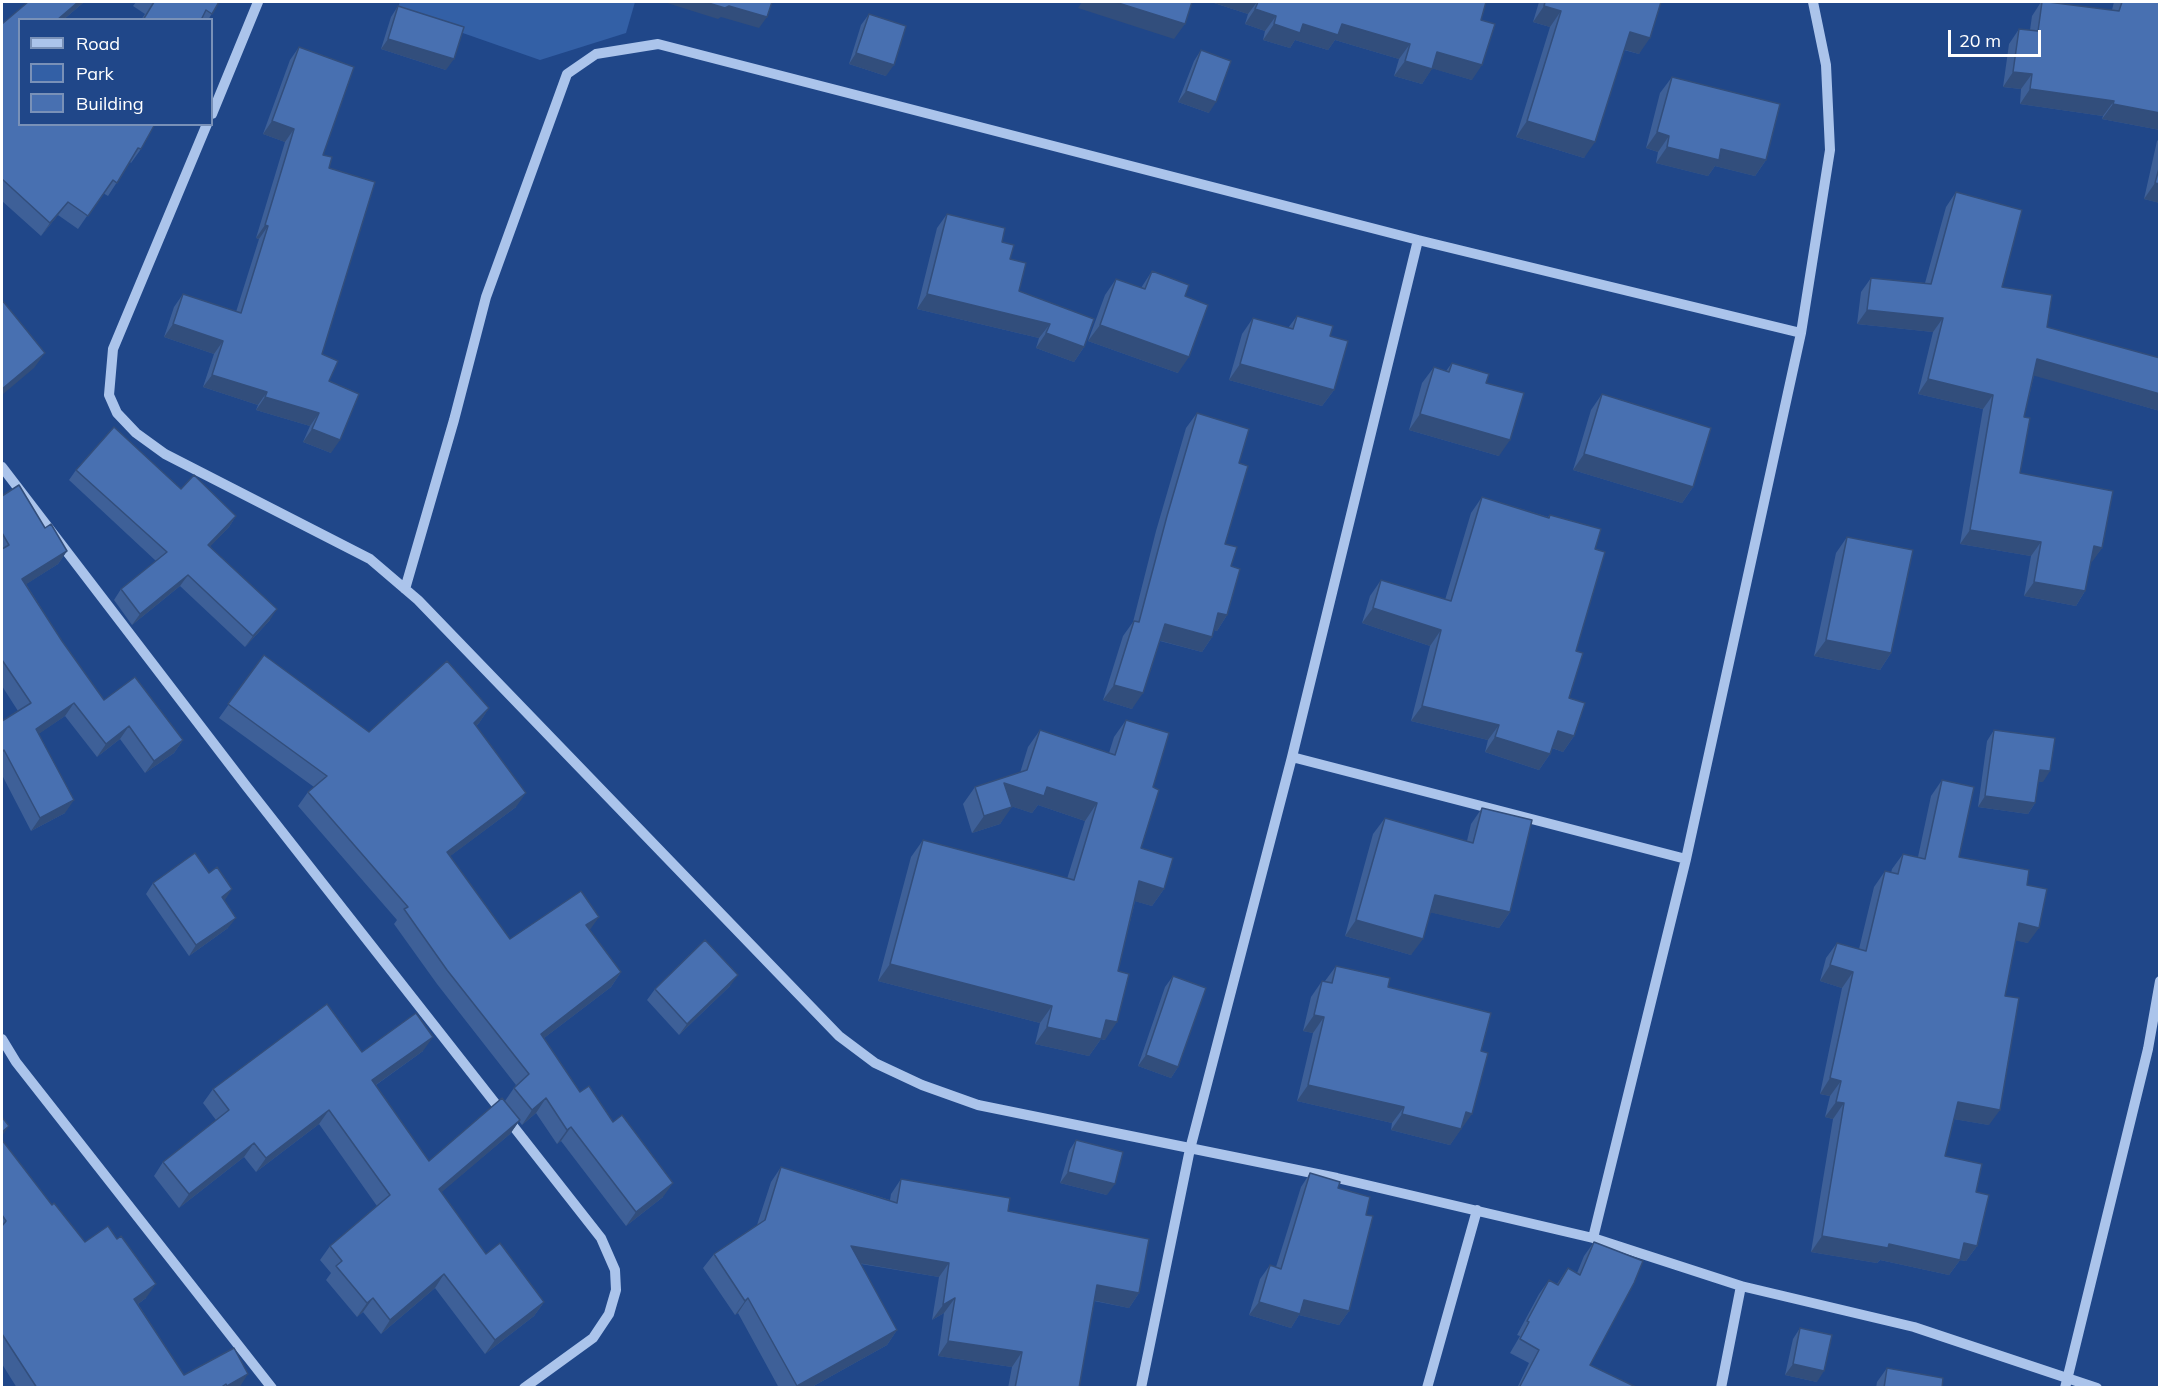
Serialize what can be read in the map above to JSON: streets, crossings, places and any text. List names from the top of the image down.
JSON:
{
  "legend": ["Road", "Park", "Building"],
  "scale_bar": "20 m"
}
